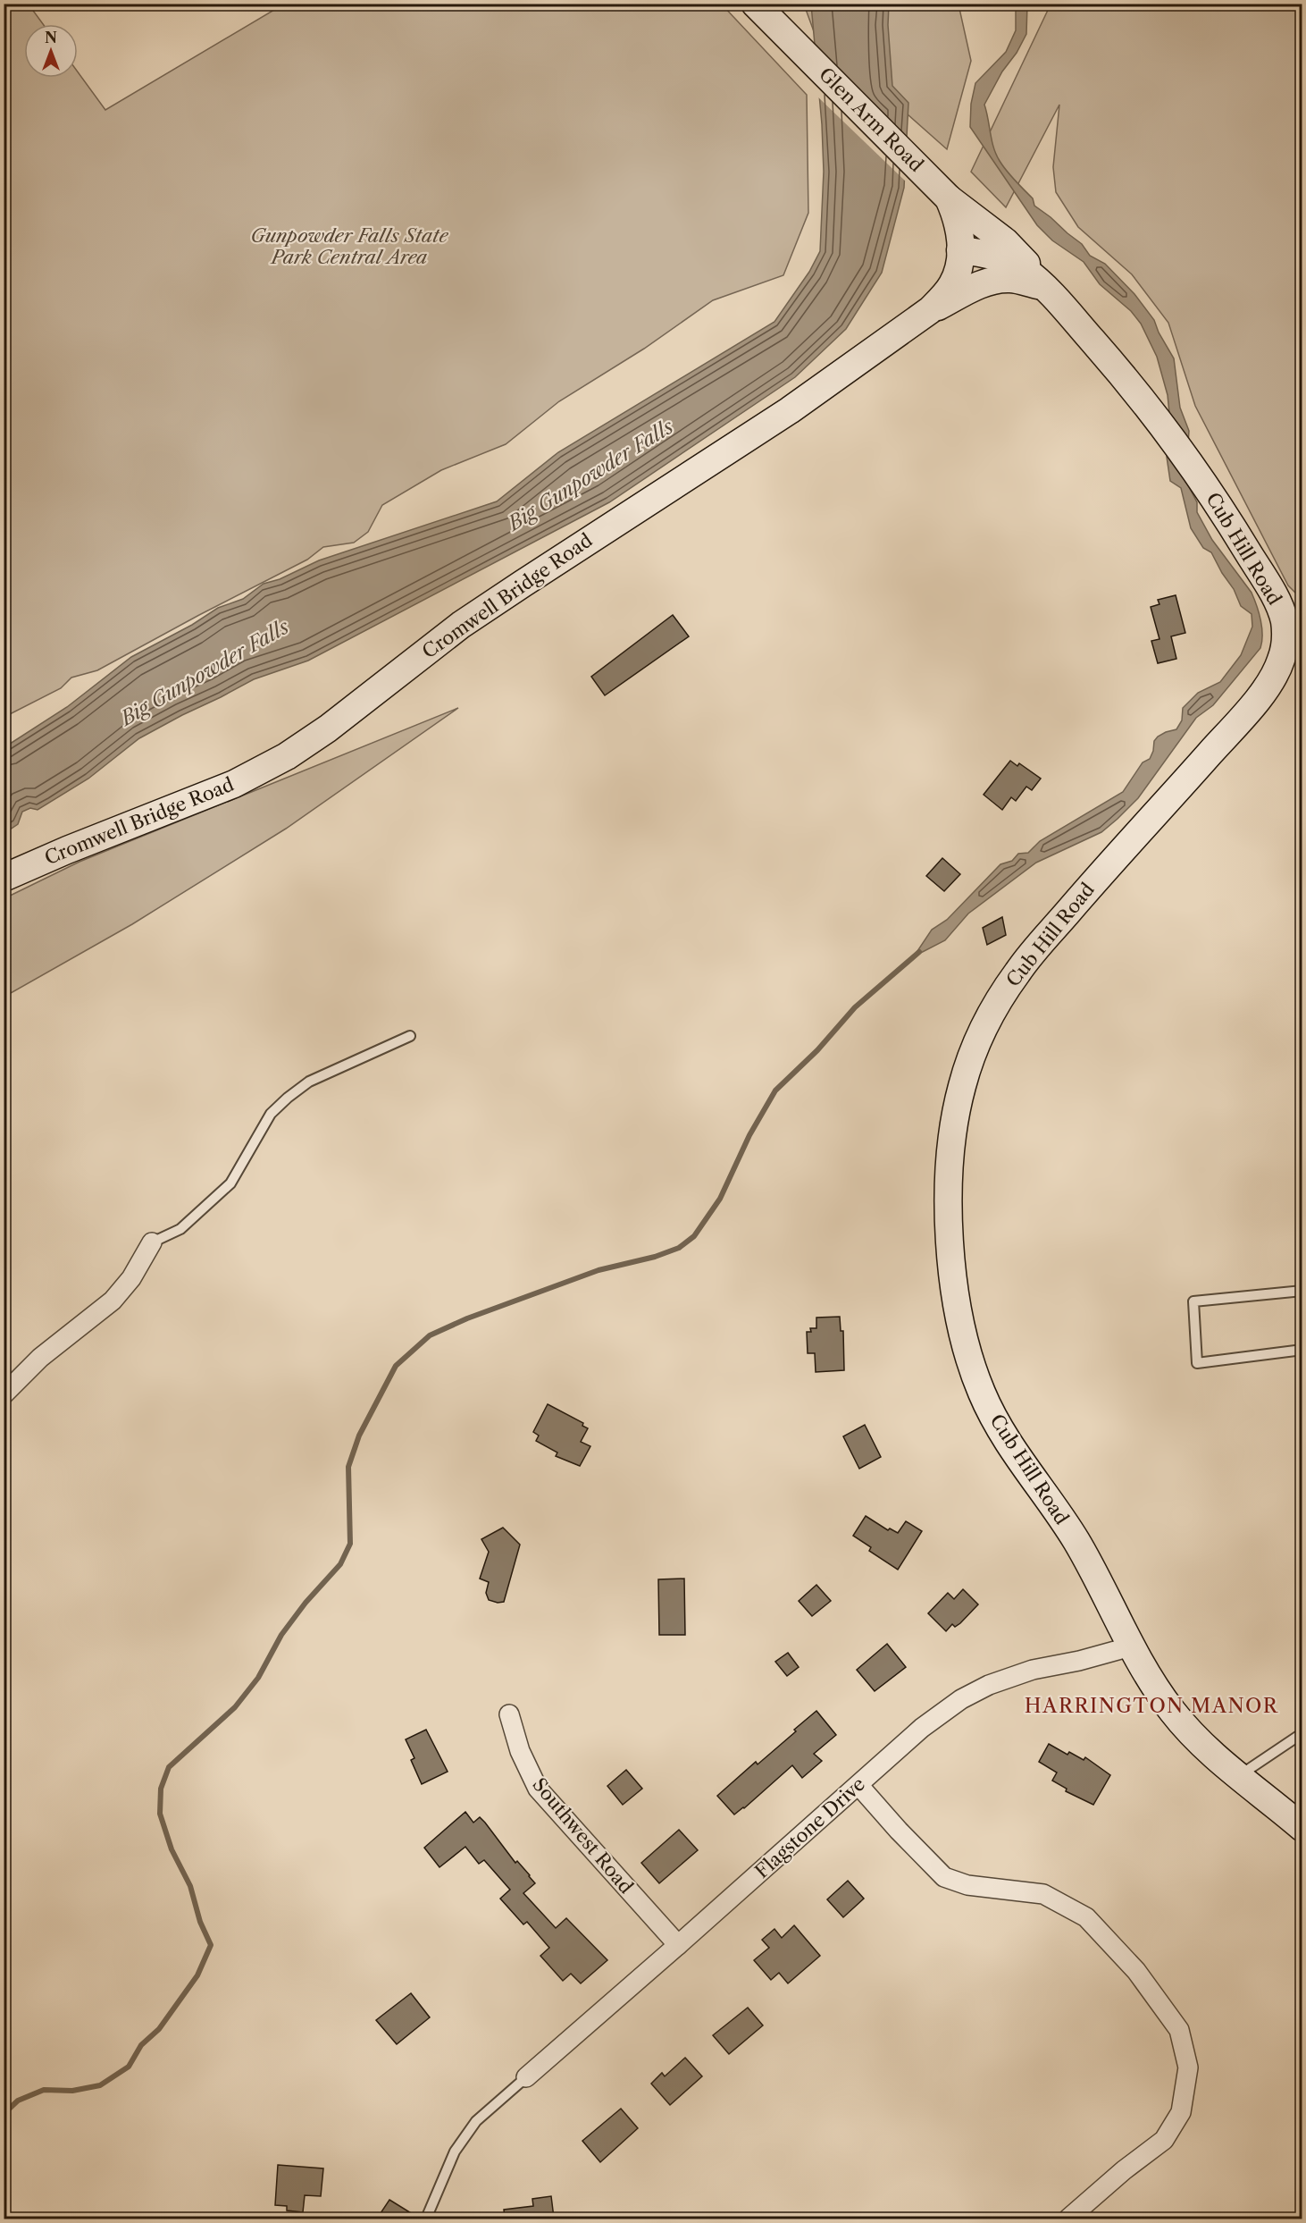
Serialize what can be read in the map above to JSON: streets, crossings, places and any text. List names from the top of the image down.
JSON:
{
  "streets": {
    "street": [
      "Glen Arm Road",
      "Cub Hill Road",
      "Cromwell Bridge Road",
      "Flagstone Drive",
      "Southwest Road"
    ]
  },
  "crossings": [
    ["Glen Arm Road", "Cub Hill Road"],
    ["Glen Arm Road", "Cromwell Bridge Road"],
    ["Cub Hill Road", "Cromwell Bridge Road"],
    ["Cub Hill Road", "Flagstone Drive"],
    ["Flagstone Drive", "Southwest Road"]
  ],
  "districts": ["HARRINGTON MANOR"],
  "water": ["Big Gunpowder Falls"],
  "parks": ["Gunpowder Falls State Park Central Area"],
  "north": "top"
}
